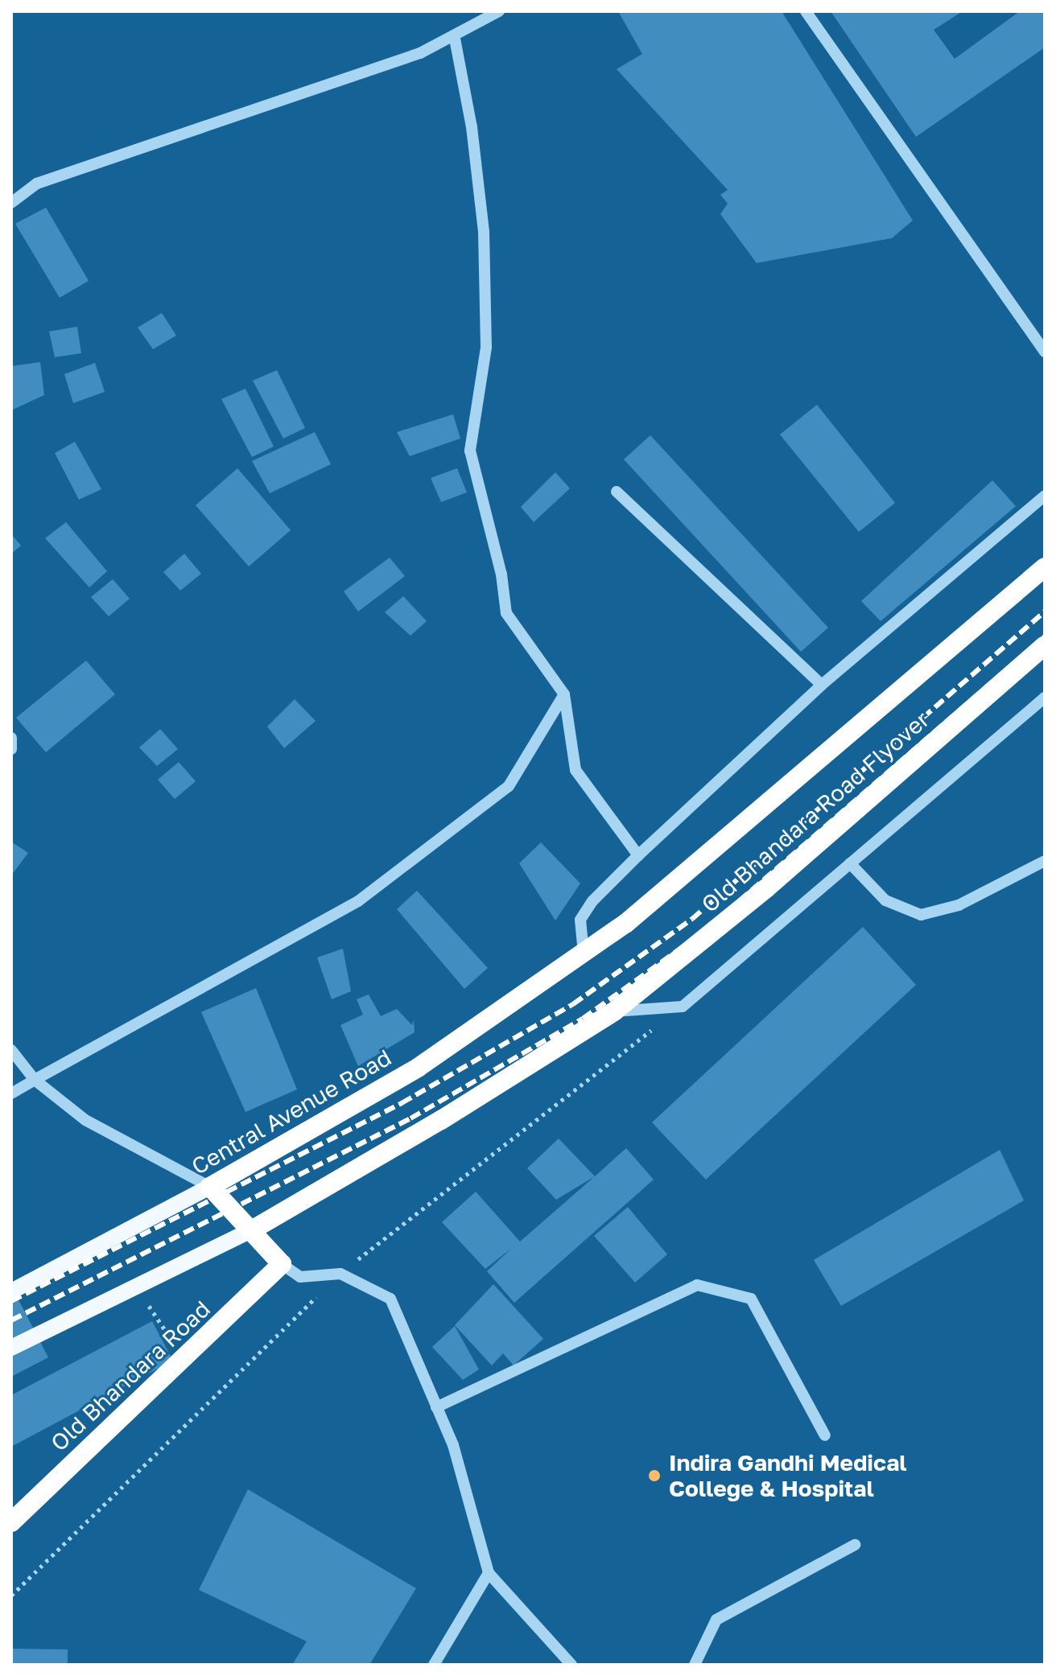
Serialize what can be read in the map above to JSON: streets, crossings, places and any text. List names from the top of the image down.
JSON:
{
  "streets": {
    "highway": ["Old Bhandara Road Flyover", "Central Avenue Road", "Old Bhandara Road"]
  },
  "crossings": [
    ["Old Bhandara Road Flyover", "Central Avenue Road"]
  ],
  "places": ["Indira Gandhi Medical College & Hospital"]
}
